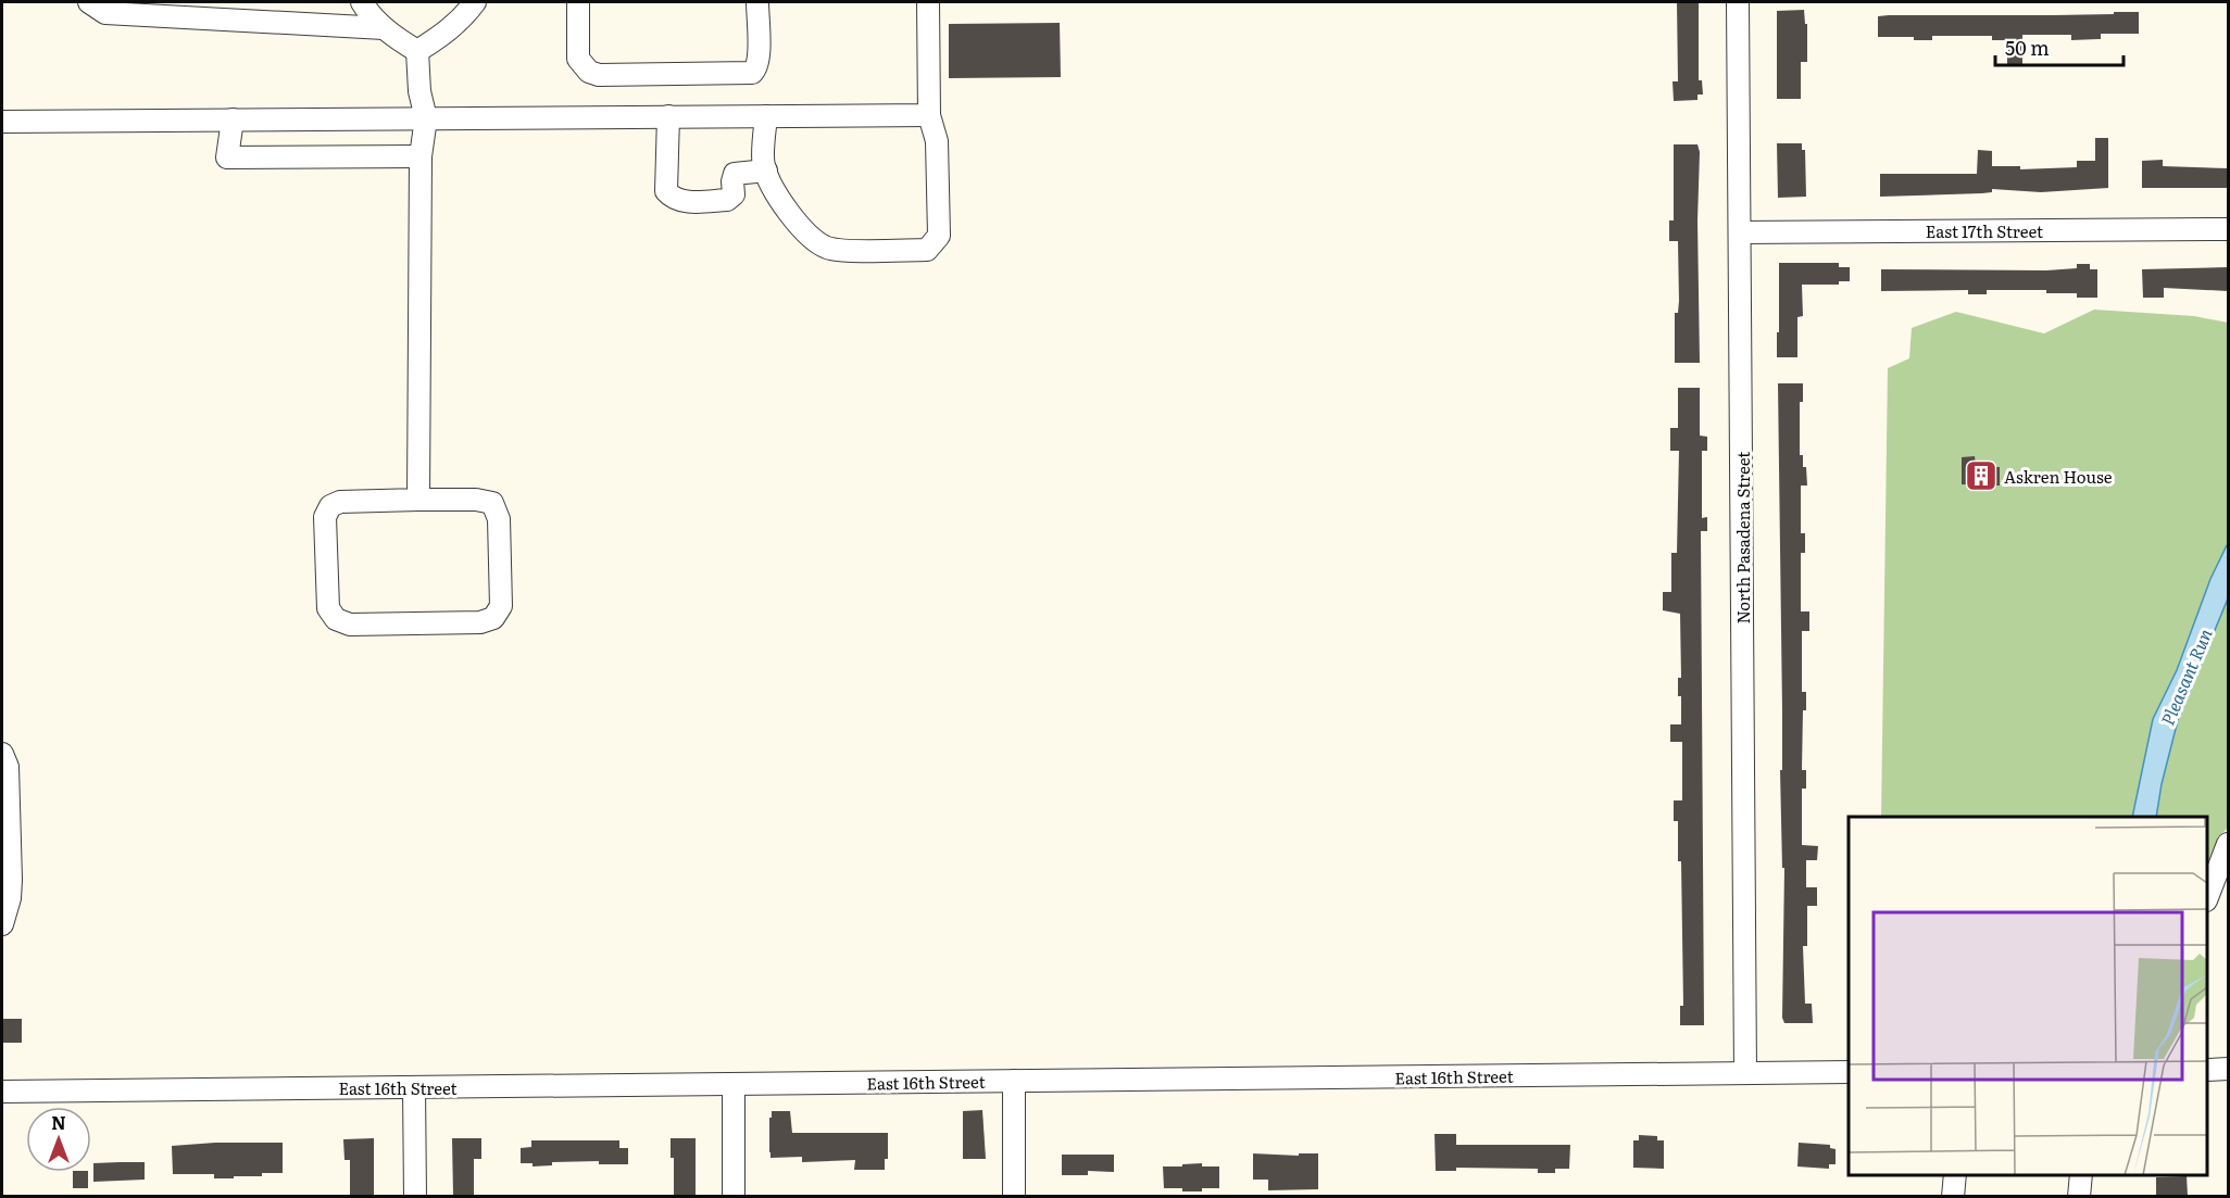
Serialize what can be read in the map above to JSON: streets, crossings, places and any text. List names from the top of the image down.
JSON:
{
  "streets": {
    "street": ["East 17th Street", "North Pasadena Street", "East 16th Street"]
  },
  "crossings": [
    ["East 17th Street", "North Pasadena Street"],
    ["North Pasadena Street", "East 16th Street"]
  ],
  "water": ["Pleasant Run"],
  "places": {
    "building": ["Askren House"]
  },
  "scale_bar": "50 m",
  "north": "top"
}
